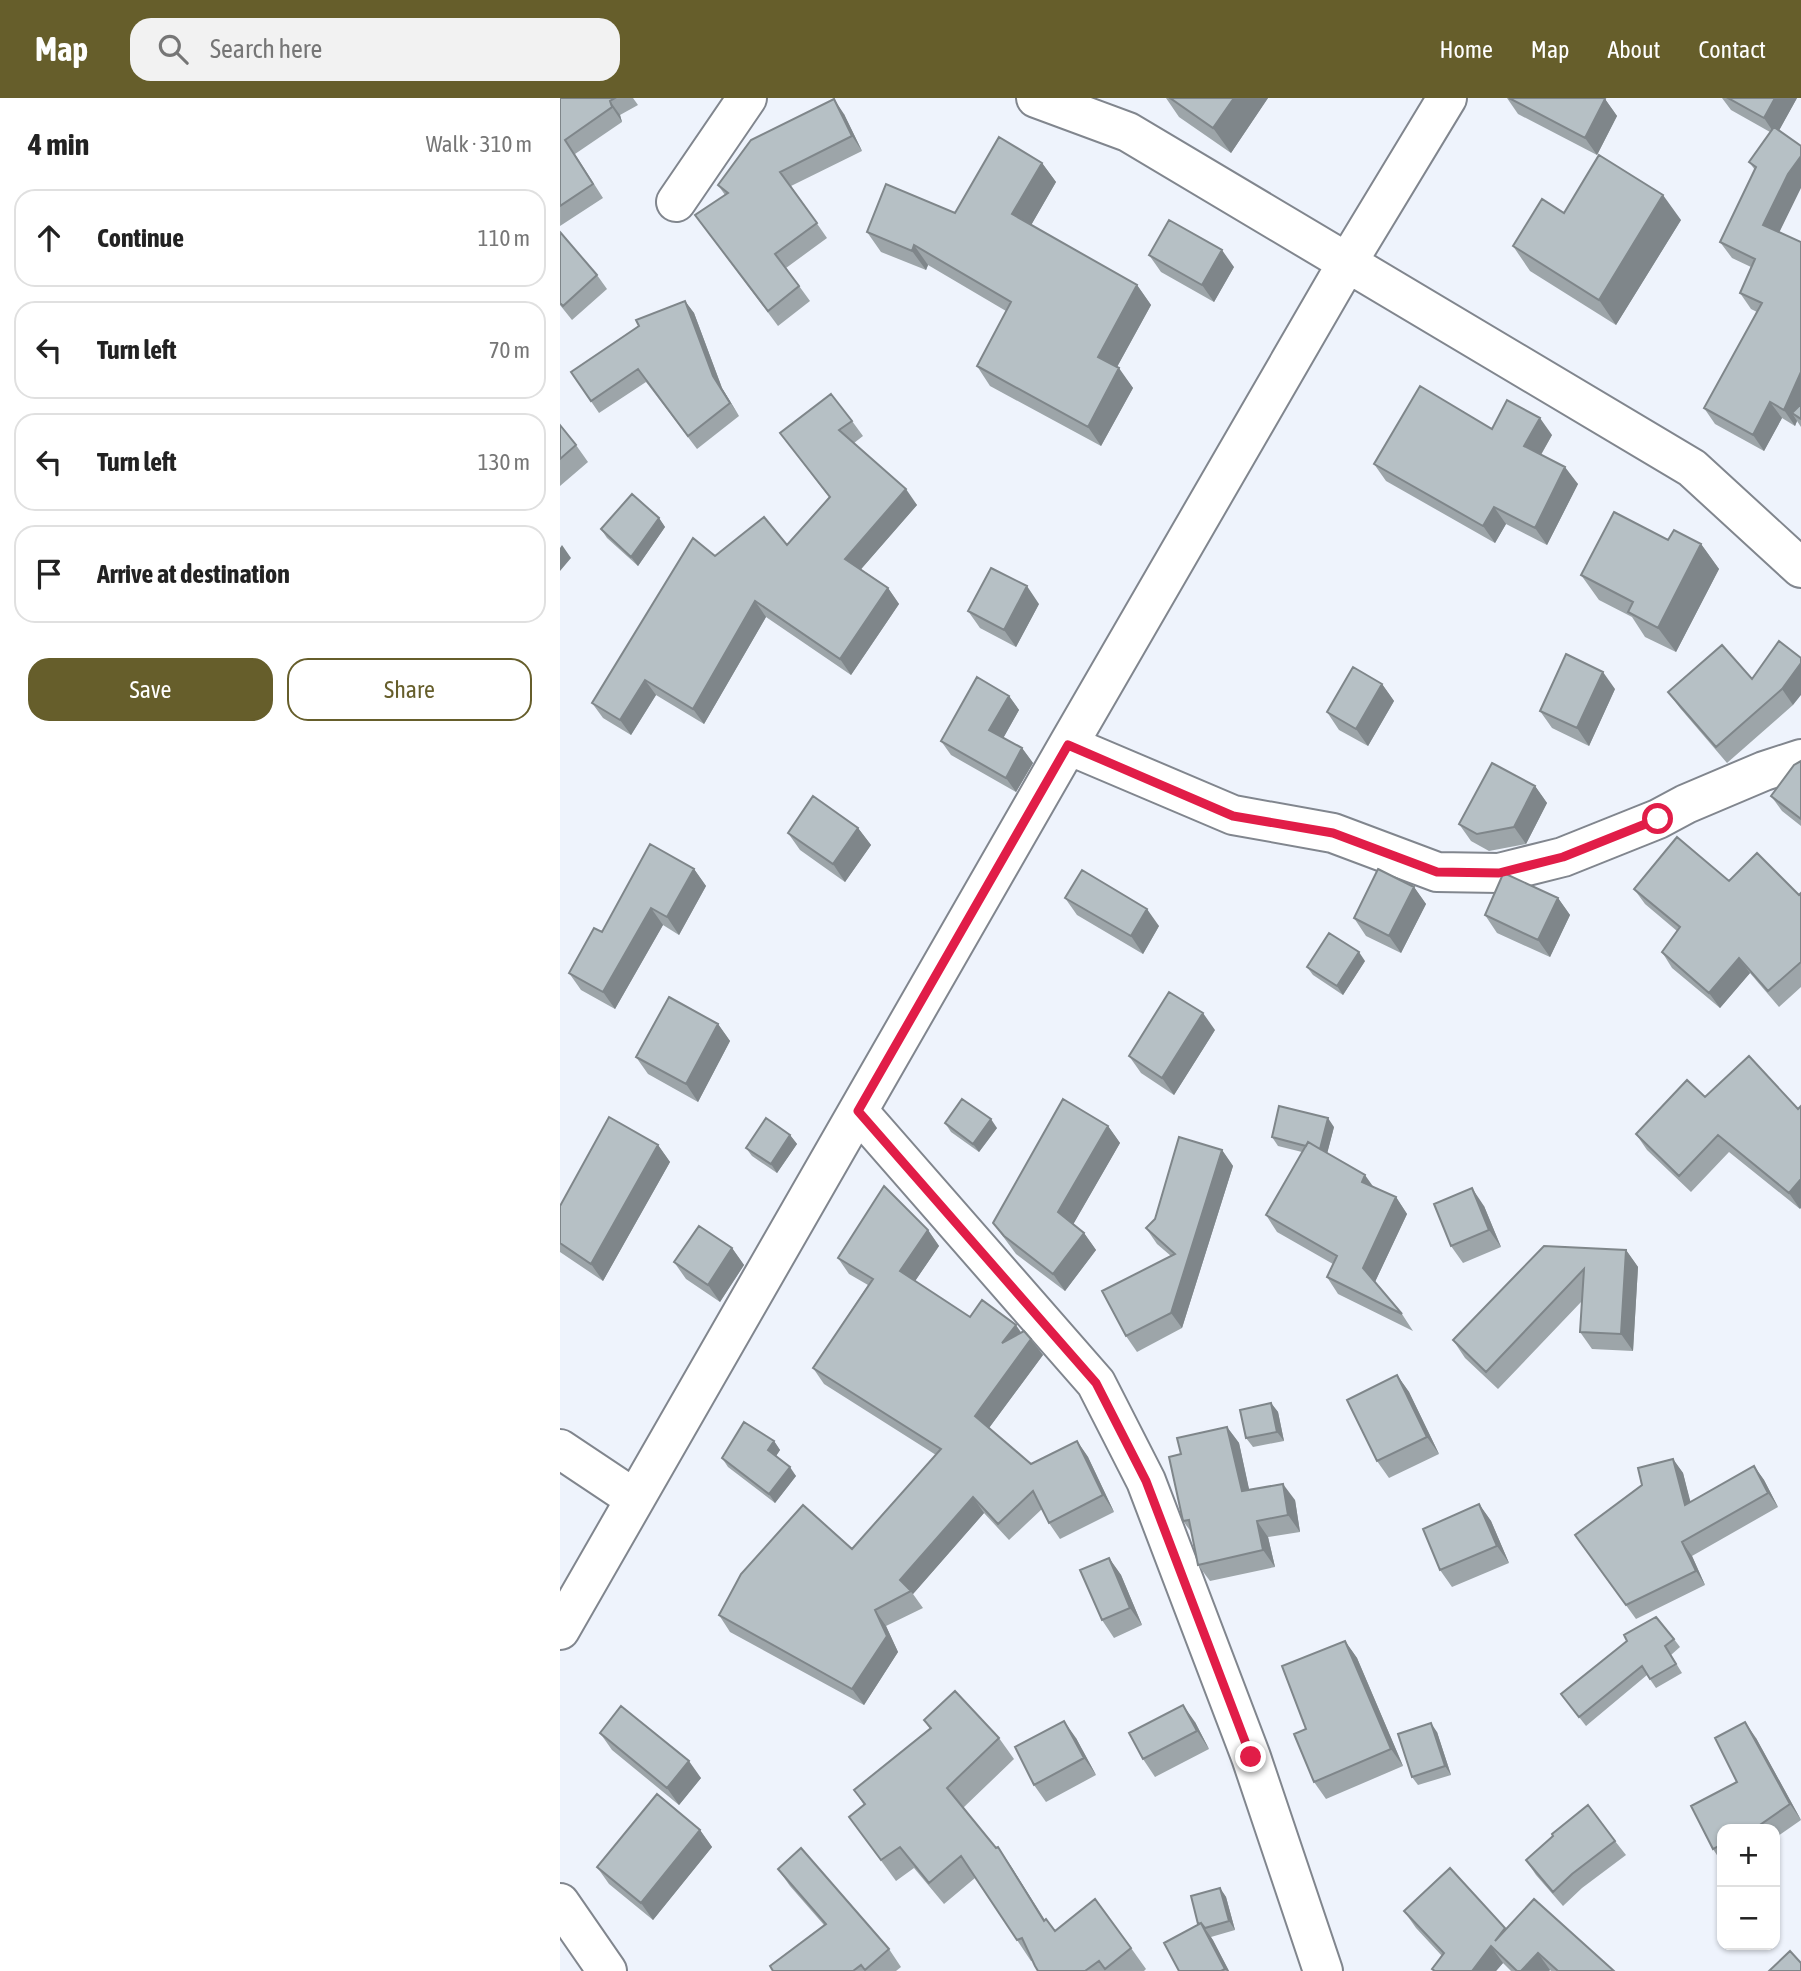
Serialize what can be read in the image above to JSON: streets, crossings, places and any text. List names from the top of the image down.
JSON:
{
  "page": {
    "header": "Map",
    "search": "Search here",
    "nav": [
      "Home",
      "Map",
      "About",
      "Contact"
    ],
    "heading": ["4 min", "Walk · 310 m"],
    "list": [
      ["Continue", "110 m"],
      ["Turn left", "70 m"],
      ["Turn left", "130 m"],
      "Arrive at destination"
    ],
    "buttons": ["Save", "Share"],
    "map_buttons": ["+", "−"]
  }
}
